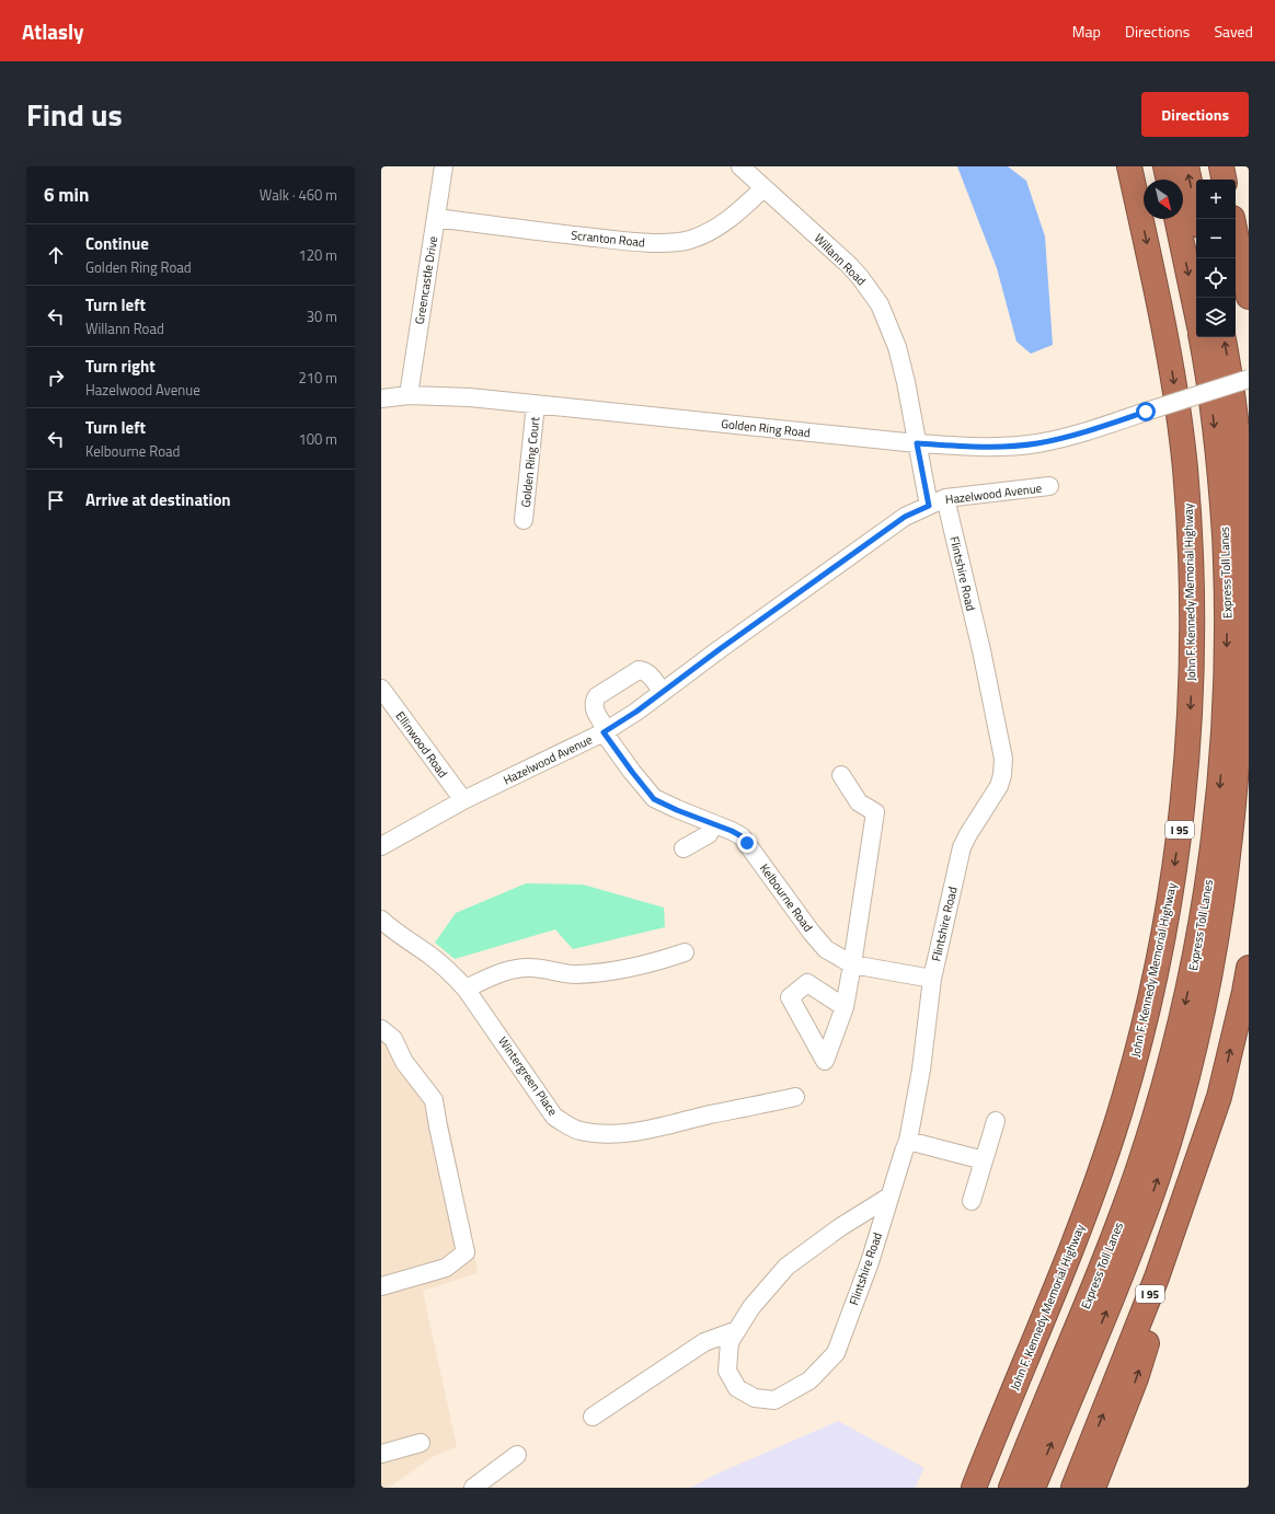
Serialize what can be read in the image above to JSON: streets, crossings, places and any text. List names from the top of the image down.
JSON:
{
  "streets": {
    "highway": ["Express Toll Lanes", "John F. Kennedy Memorial Highway", "I 95"],
    "street": [
      "Scranton Road",
      "Willann Road",
      "Greencastle Drive",
      "Golden Ring Road",
      "Golden Ring Court",
      "Hazelwood Avenue",
      "Flintshire Road",
      "Ellinwood Road",
      "Kelbourne Road",
      "Wintergreen Place"
    ]
  },
  "crossings": [
    ["Scranton Road", "Willann Road"],
    ["Scranton Road", "Greencastle Drive"],
    ["Willann Road", "Golden Ring Road"],
    ["Willann Road", "Hazelwood Avenue"],
    ["Greencastle Drive", "Golden Ring Road"],
    ["Golden Ring Road", "Golden Ring Court"],
    ["Hazelwood Avenue", "Flintshire Road"],
    ["Hazelwood Avenue", "Ellinwood Road"],
    ["Hazelwood Avenue", "Kelbourne Road"],
    ["Flintshire Road", "Kelbourne Road"]
  ],
  "north": "bottom right",
  "page": {
    "header": "Atlasly",
    "nav": ["Map", "Directions", "Saved"],
    "title": "Find us",
    "buttons": "Directions",
    "heading": ["6 min", "Walk · 460 m"],
    "map_buttons": ["+", "−"],
    "list": [
      ["Continue", "Golden Ring Road", "120 m"],
      ["Turn left", "Willann Road", "30 m"],
      ["Turn right", "Hazelwood Avenue", "210 m"],
      ["Turn left", "Kelbourne Road", "100 m"],
      "Arrive at destination"
    ]
  }
}
